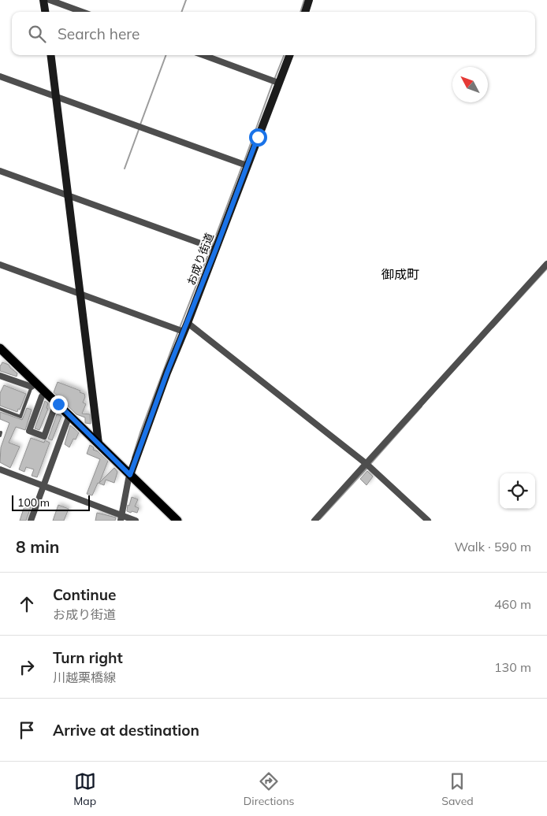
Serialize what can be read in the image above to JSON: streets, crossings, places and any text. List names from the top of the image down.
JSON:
{
  "streets": {
    "street": ["お成り街道"]
  },
  "districts": ["御成町"],
  "scale_bar": "100 m",
  "north": "top left",
  "page": {
    "search": "Search here",
    "scale": "100 m",
    "heading": ["8 min", "Walk · 590 m"],
    "list": [
      ["Continue", "お成り街道", "460 m"],
      ["Turn right", "川越栗橋線", "130 m"],
      "Arrive at destination"
    ],
    "nav": ["Map", "Directions", "Saved"]
  }
}
